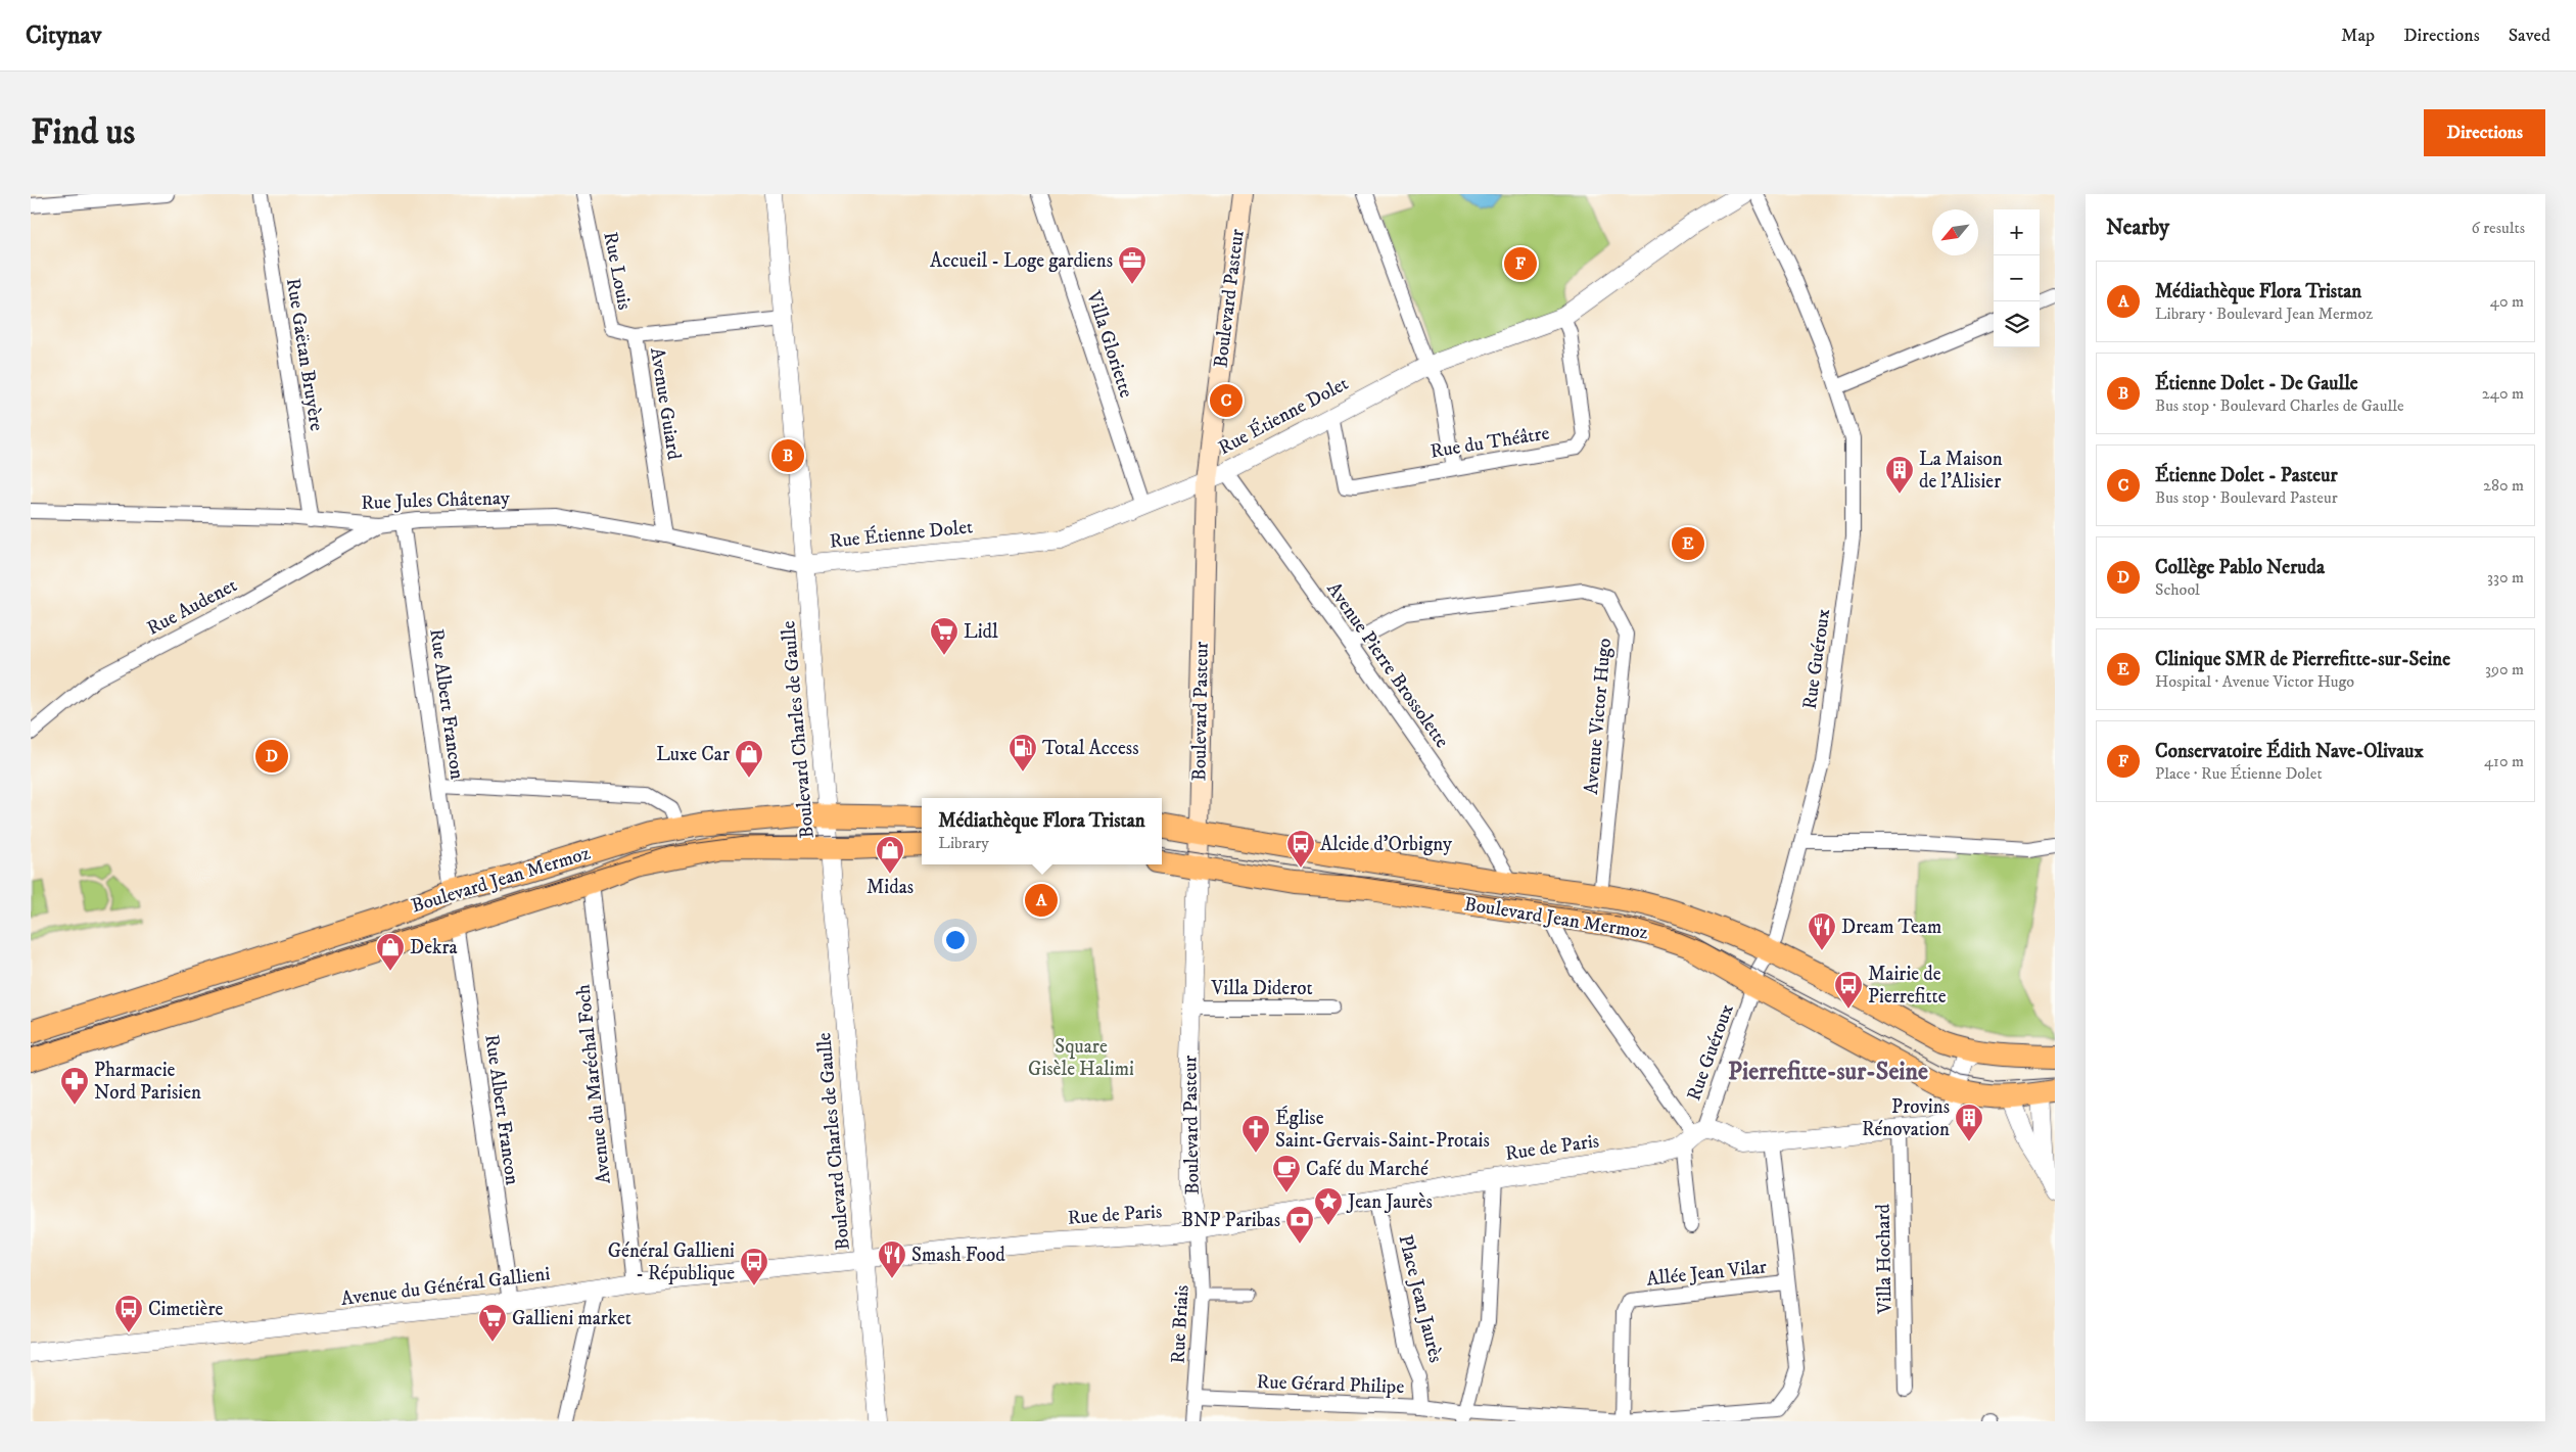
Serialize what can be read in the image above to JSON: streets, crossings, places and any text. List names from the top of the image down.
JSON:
{
  "streets": {
    "main road": ["Boulevard Pasteur", "Boulevard Jean Mermoz"],
    "street": [
      "Rue Louis",
      "Villa Gloriette",
      "Rue Gaëtan Bruyère",
      "Avenue Guiard",
      "Rue Étienne Dolet",
      "Rue du Théâtre",
      "Rue Jules Châtenay",
      "Rue Audenet",
      "Rue Guéroux",
      "Avenue Pierre Brossolette",
      "Rue Albert Francon",
      "Avenue Victor Hugo",
      "Boulevard Charles de Gaulle",
      "Villa Diderot",
      "Avenue du Maréchal Foch",
      "Rue de Paris",
      "Villa Hochard",
      "Allée Jean Vilar",
      "Avenue du Général Gallieni",
      "Place Jean Jaurès",
      "Rue Briais",
      "Rue Gérard Philipe"
    ]
  },
  "crossings": [
    ["Rue Louis", "Avenue Guiard"],
    ["Boulevard Pasteur", "Rue Étienne Dolet"],
    ["Boulevard Pasteur", "Boulevard Jean Mermoz"],
    ["Boulevard Pasteur", "Villa Diderot"],
    ["Boulevard Pasteur", "Rue de Paris"],
    ["Boulevard Pasteur", "Rue Briais"],
    ["Villa Gloriette", "Rue Étienne Dolet"],
    ["Rue Gaëtan Bruyère", "Rue Jules Châtenay"],
    ["Avenue Guiard", "Rue Jules Châtenay"],
    ["Avenue Guiard", "Boulevard Charles de Gaulle"],
    ["Rue Étienne Dolet", "Rue du Théâtre"],
    ["Rue Étienne Dolet", "Rue Jules Châtenay"],
    ["Rue Étienne Dolet", "Avenue Pierre Brossolette"],
    ["Rue Étienne Dolet", "Boulevard Charles de Gaulle"],
    ["Rue Jules Châtenay", "Rue Audenet"],
    ["Rue Jules Châtenay", "Rue Albert Francon"],
    ["Rue Jules Châtenay", "Boulevard Charles de Gaulle"],
    ["Rue Guéroux", "Boulevard Jean Mermoz"],
    ["Rue Guéroux", "Rue de Paris"],
    ["Avenue Pierre Brossolette", "Avenue Victor Hugo"],
    ["Avenue Pierre Brossolette", "Boulevard Jean Mermoz"],
    ["Rue Albert Francon", "Boulevard Jean Mermoz"],
    ["Rue Albert Francon", "Avenue du Général Gallieni"],
    ["Avenue Victor Hugo", "Boulevard Jean Mermoz"],
    ["Boulevard Charles de Gaulle", "Boulevard Jean Mermoz"],
    ["Boulevard Charles de Gaulle", "Rue de Paris"],
    ["Boulevard Charles de Gaulle", "Avenue du Général Gallieni"],
    ["Boulevard Jean Mermoz", "Avenue du Maréchal Foch"],
    ["Avenue du Maréchal Foch", "Avenue du Général Gallieni"],
    ["Rue de Paris", "Avenue du Général Gallieni"],
    ["Rue de Paris", "Place Jean Jaurès"],
    ["Rue de Paris", "Rue Briais"],
    ["Place Jean Jaurès", "Rue Gérard Philipe"],
    ["Rue Briais", "Rue Gérard Philipe"]
  ],
  "districts": ["Pierrefitte-sur-Seine"],
  "parks": ["Square Gisèle Halimi"],
  "places": {
    "office": ["Accueil - Loge gardiens"],
    "building": ["La Maison de l'Alisier", "Provins Rénovation"],
    "supermarket": ["Lidl", "Gallieni market"],
    "fuel station": ["Total Access"],
    "shop": ["Luxe Car", "Midas", "Dekra"],
    "bus stop": [
      "Alcide d'Orbigny",
      "Mairie de Pierrefitte",
      "Général Gallieni - République",
      "Cimetière"
    ],
    "restaurant": ["Dream Team", "Smash Food"],
    "pharmacy": ["Pharmacie Nord Parisien"],
    "church": ["Église Saint-Gervais-Saint-Protais"],
    "cafe": ["Café du Marché"],
    "place": ["Jean Jaurès"],
    "bank": ["BNP Paribas"]
  },
  "north": "bottom left",
  "page": {
    "header": "Citynav",
    "nav": ["Map", "Directions", "Saved"],
    "buttons": "Directions",
    "title": "Find us",
    "heading": ["Nearby", "6 results"],
    "map_buttons": ["+", "−"],
    "pins": [
      "F",
      "C",
      "B",
      "E",
      "D",
      "A"
    ],
    "list": [
      {
        "mark": "A",
        "name": "Médiathèque Flora Tristan",
        "note": "Library · Boulevard Jean Mermoz",
        "value": "40 m"
      },
      {
        "mark": "B",
        "name": "Étienne Dolet - De Gaulle",
        "note": "Bus stop · Boulevard Charles de Gaulle",
        "value": "240 m"
      },
      {
        "mark": "C",
        "name": "Étienne Dolet - Pasteur",
        "note": "Bus stop · Boulevard Pasteur",
        "value": "280 m"
      },
      {
        "mark": "D",
        "name": "Collège Pablo Neruda",
        "note": "School",
        "value": "330 m"
      },
      {
        "mark": "E",
        "name": "Clinique SMR de Pierrefitte-sur-Seine",
        "note": "Hospital · Avenue Victor Hugo",
        "value": "390 m"
      },
      {
        "mark": "F",
        "name": "Conservatoire Édith Nave-Olivaux",
        "note": "Place · Rue Étienne Dolet",
        "value": "410 m"
      }
    ],
    "popup": ["Médiathèque Flora Tristan", "Library"]
  }
}
